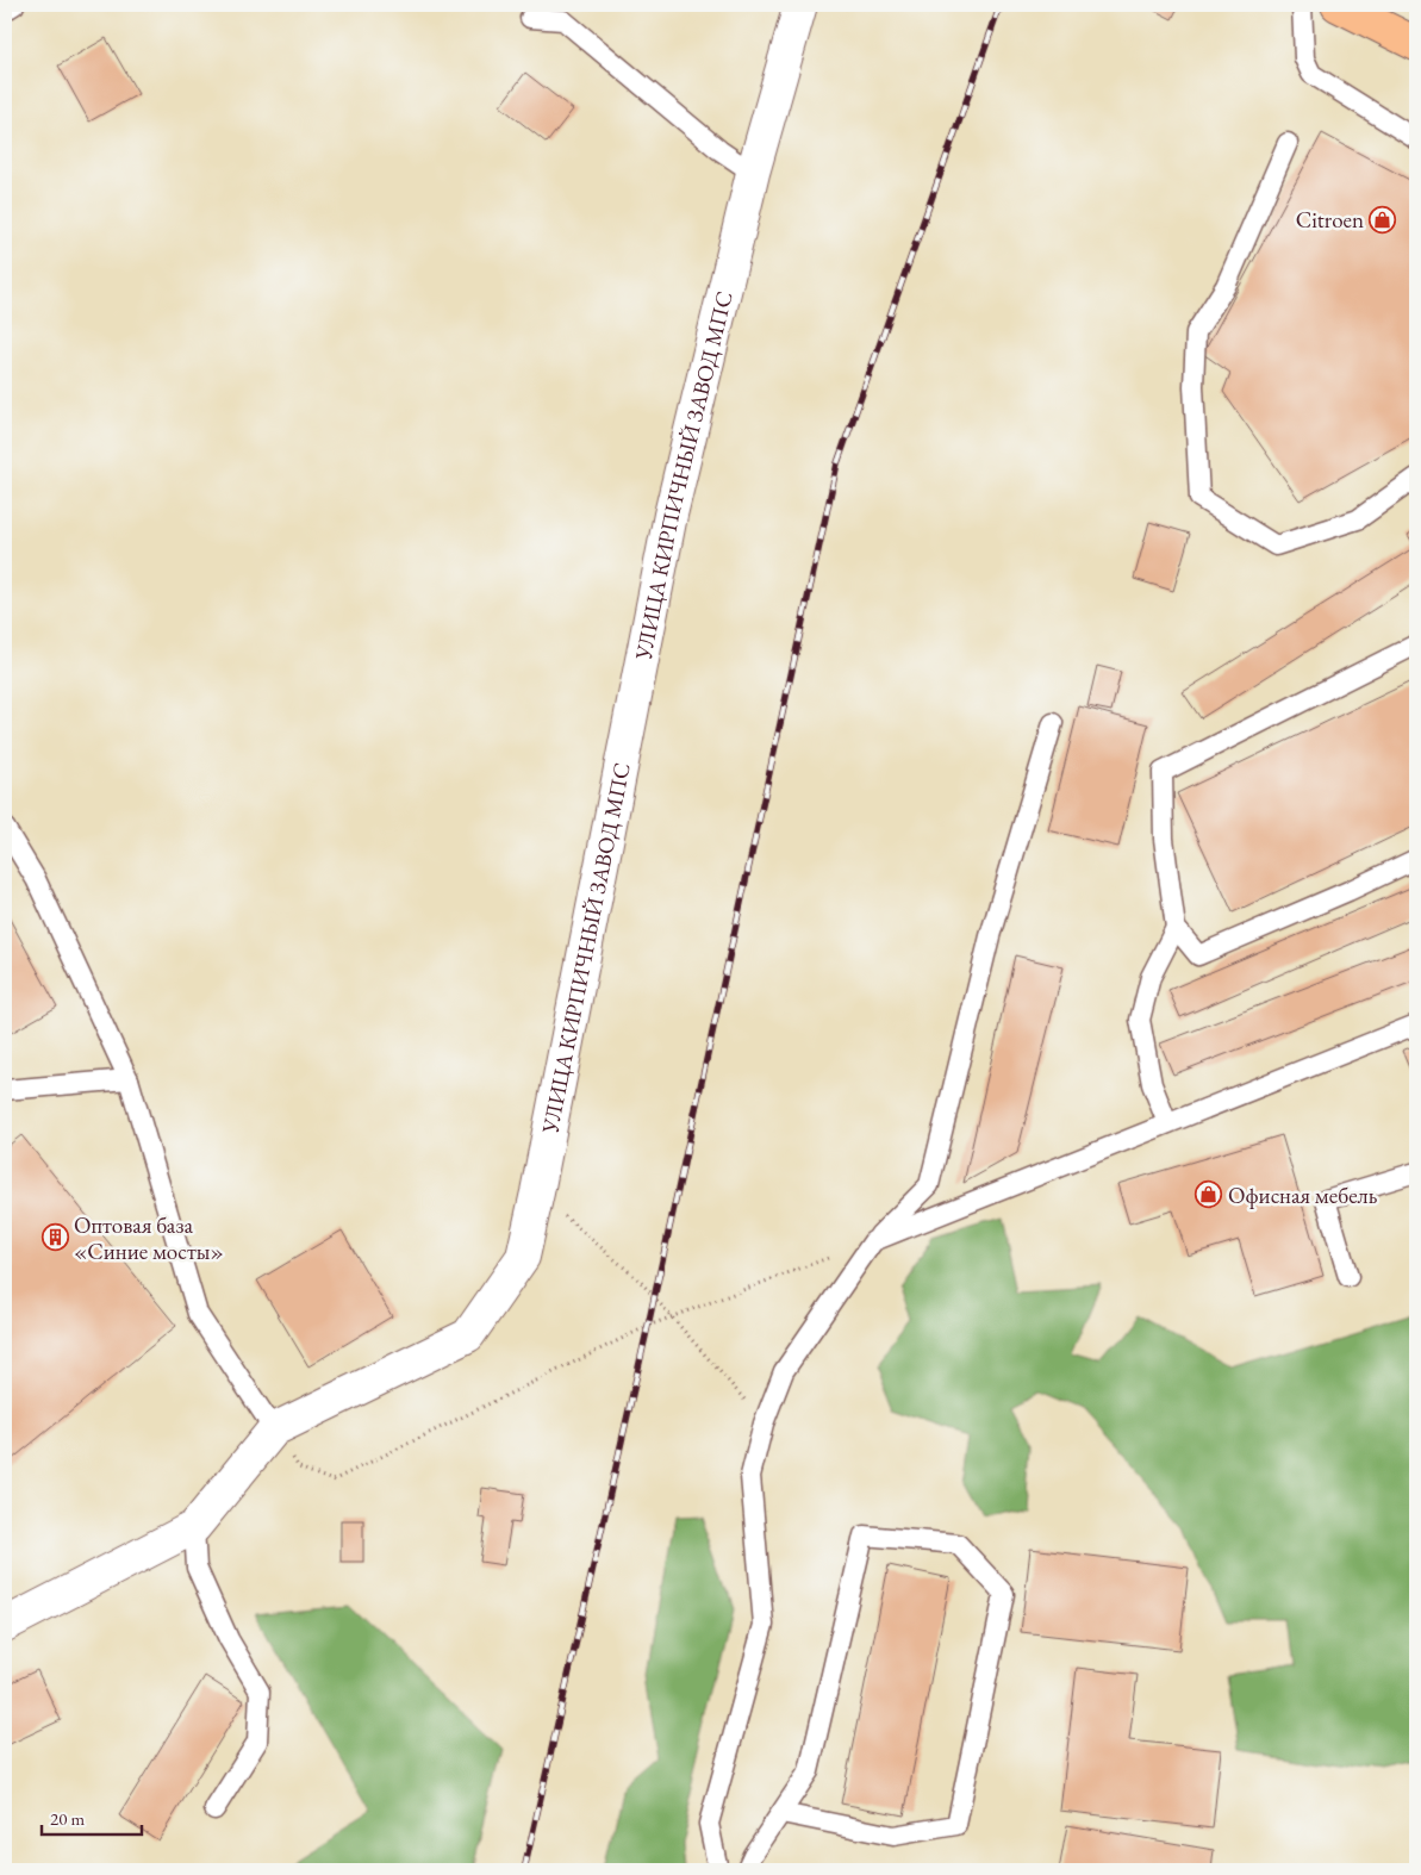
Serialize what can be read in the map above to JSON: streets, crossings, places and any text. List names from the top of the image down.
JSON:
{
  "streets": {
    "street": ["УЛИЦА КИРПИЧНЫЙ ЗАВОД МПС"]
  },
  "places": {
    "shop": ["Citroen", "Офисная мебель"],
    "building": ["Оптовая база «Синие мосты»"]
  },
  "scale_bar": "20 m"
}
